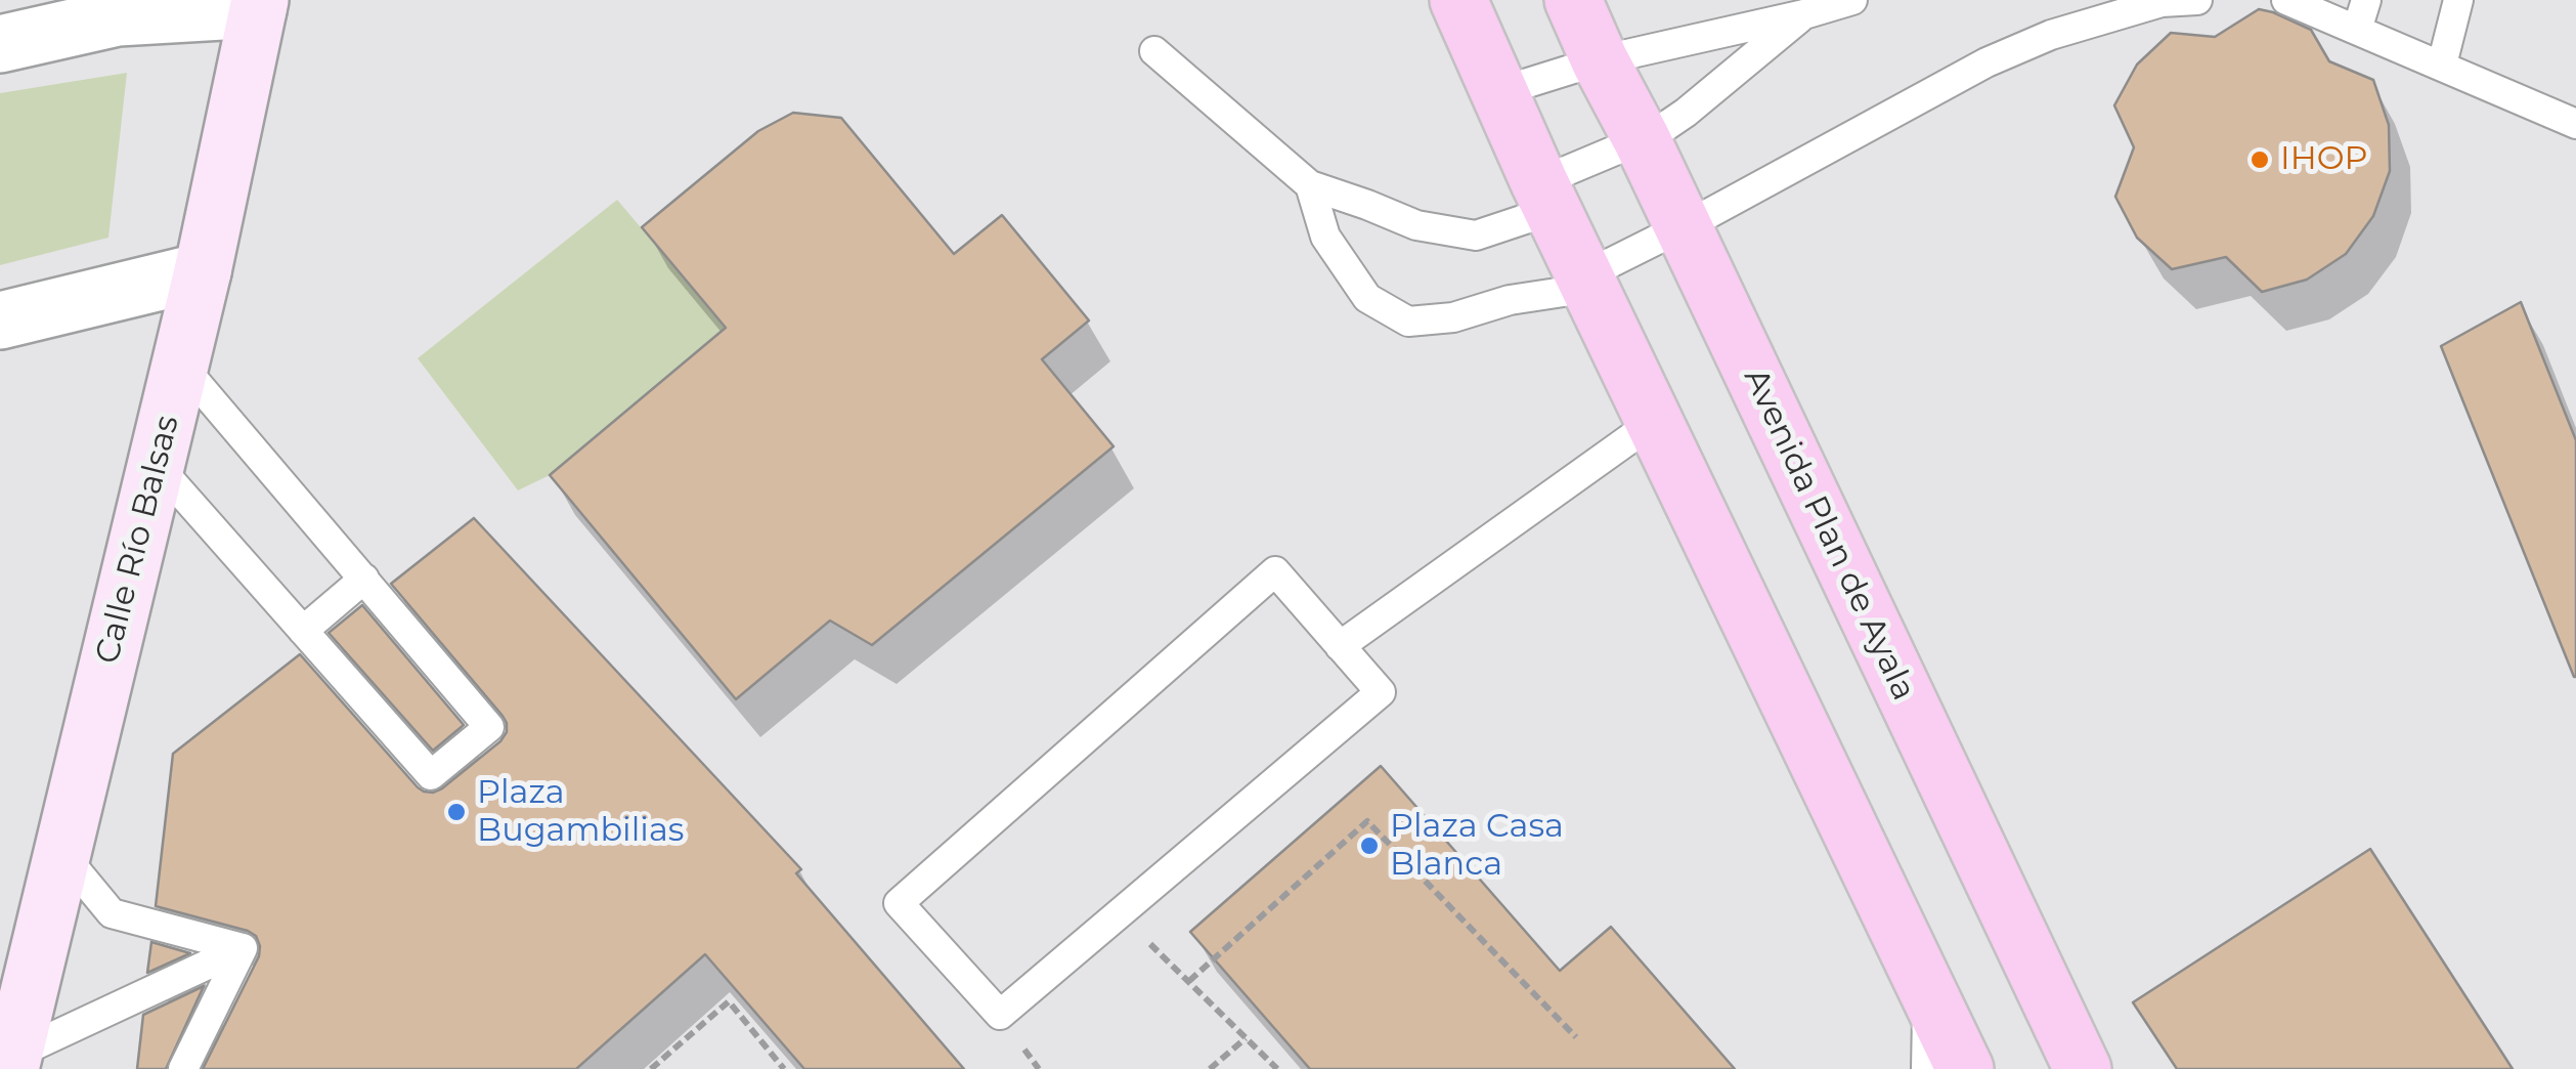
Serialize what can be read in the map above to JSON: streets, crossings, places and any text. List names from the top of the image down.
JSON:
{
  "streets": {
    "main road": ["Avenida Plan de Ayala"],
    "street": ["Calle Río Balsas"]
  },
  "places": ["IHOP", "Plaza Bugambilias", "Plaza Casa Blanca"]
}
